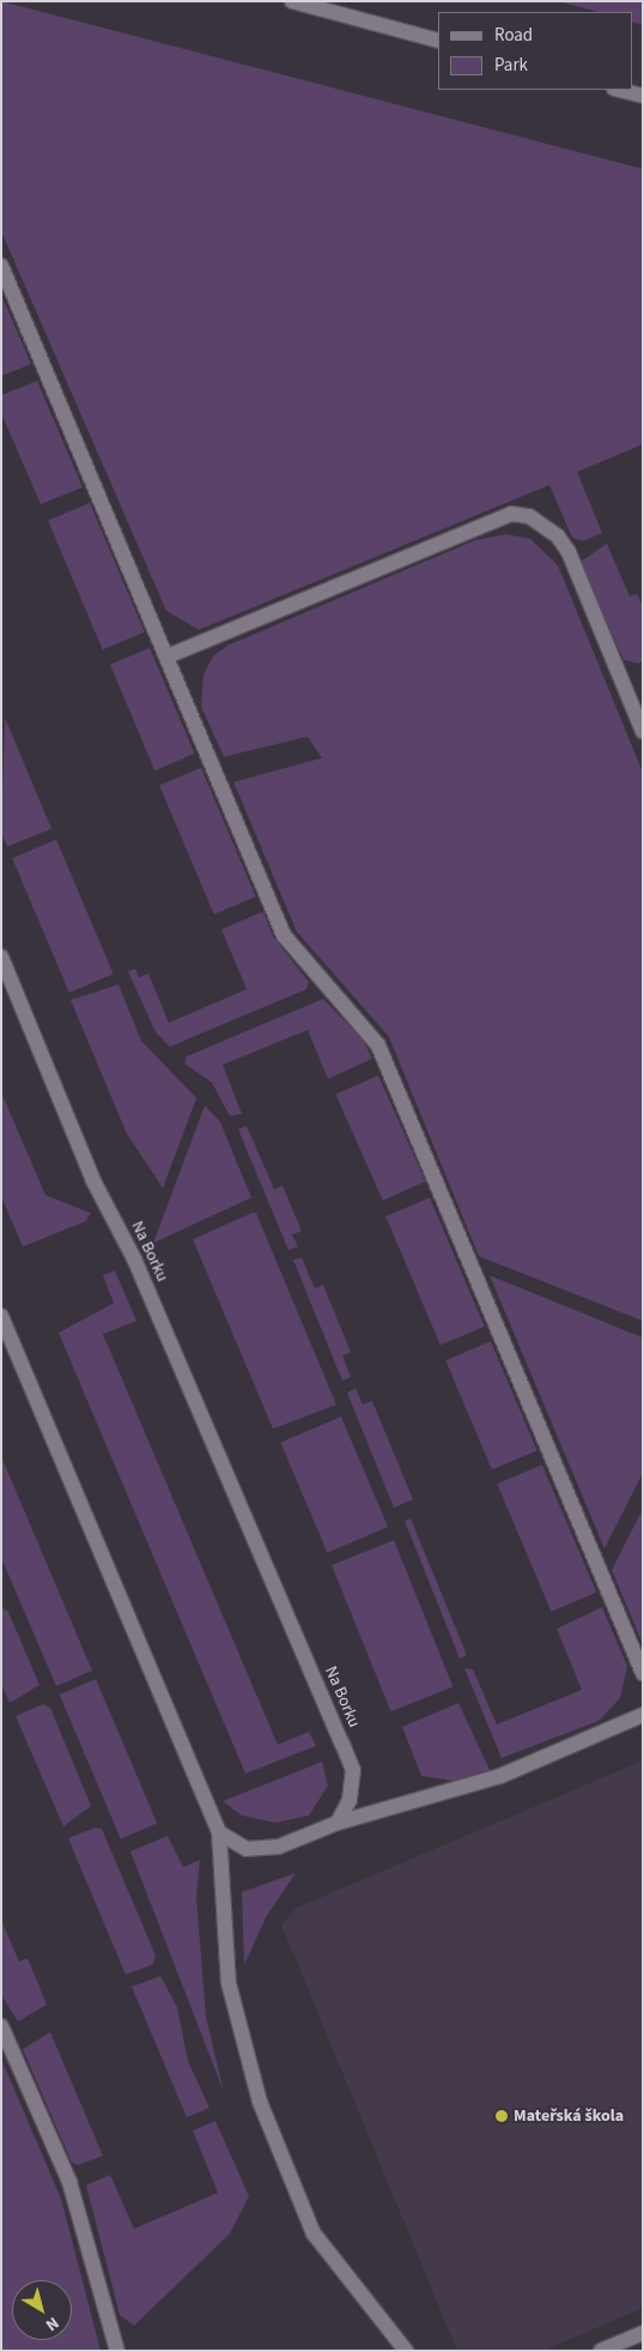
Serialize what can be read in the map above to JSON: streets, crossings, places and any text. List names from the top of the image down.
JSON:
{
  "streets": {
    "street": ["Na Borku"]
  },
  "places": ["Mateřská škola"],
  "legend": ["Road", "Park"],
  "north": "bottom right"
}
